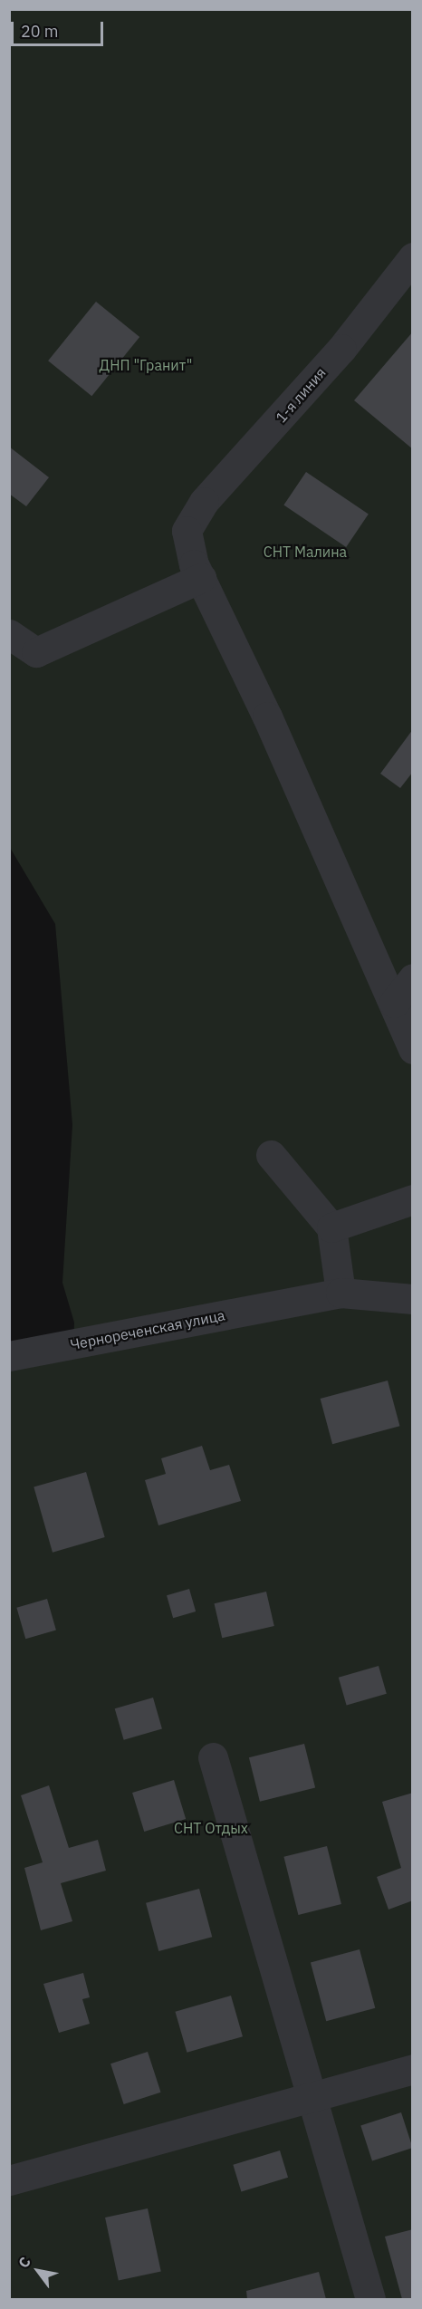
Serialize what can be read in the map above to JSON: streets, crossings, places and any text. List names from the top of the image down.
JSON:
{
  "streets": {
    "street": ["1-я линия", "Чернореченская улица"]
  },
  "parks": ["ДНП \"Гранит\"", "СНТ Малина", "СНТ Отдых"],
  "scale_bar": "20 m",
  "north": "top left"
}
